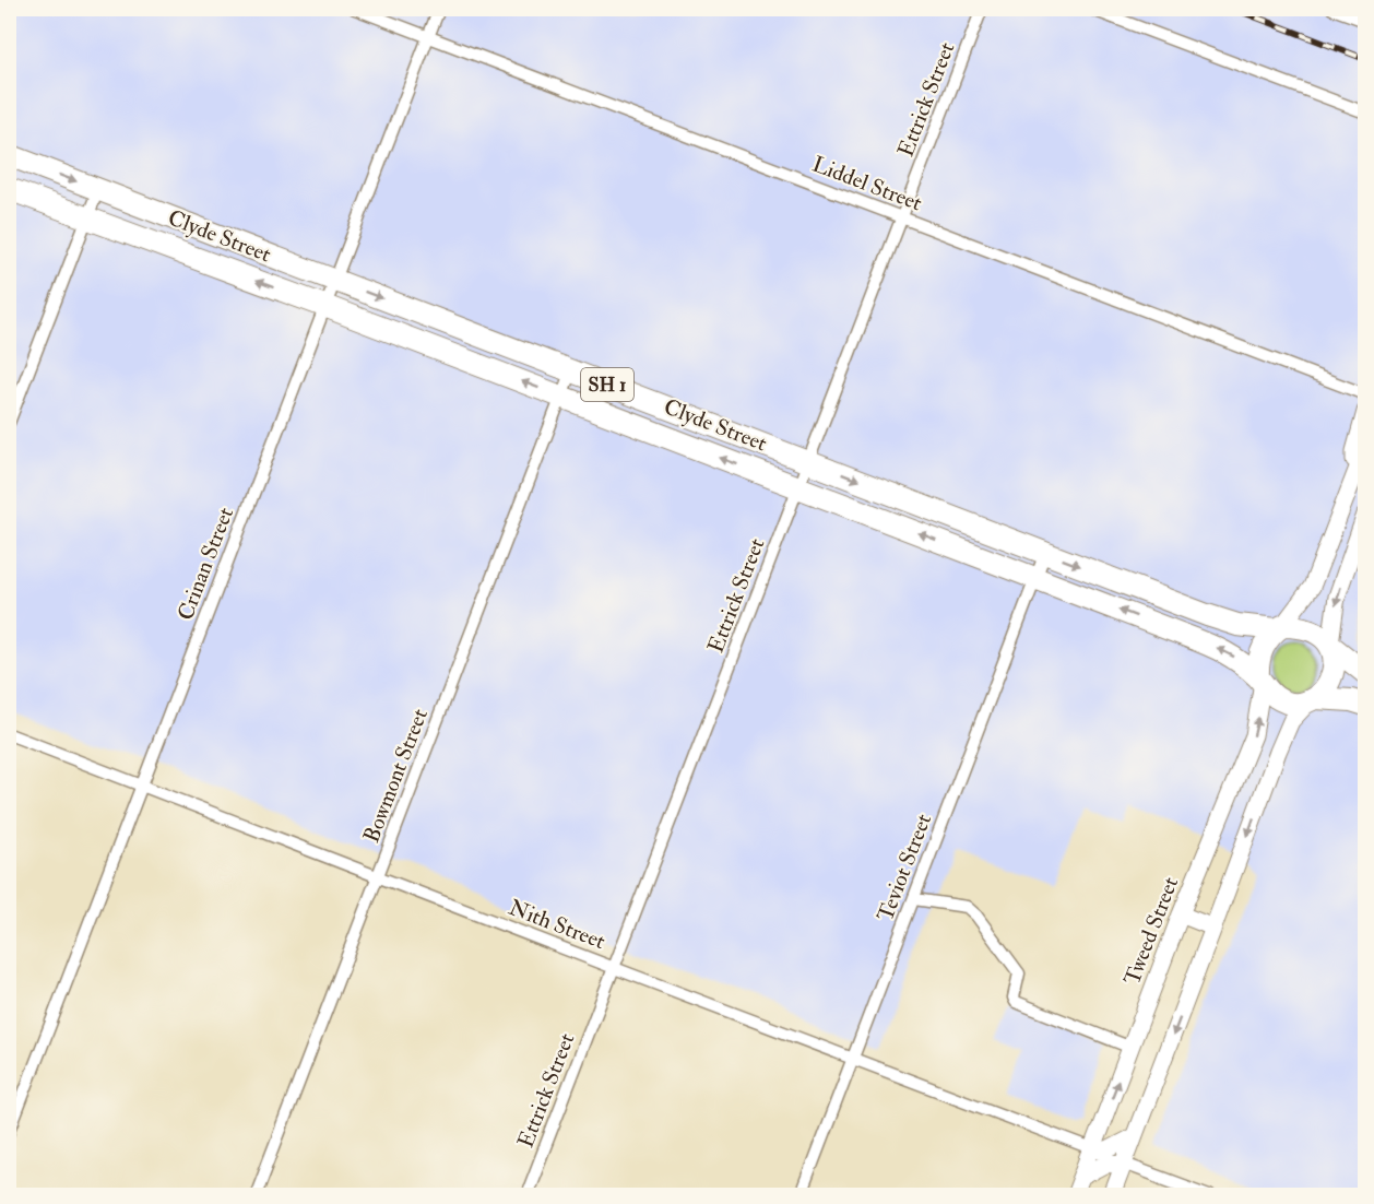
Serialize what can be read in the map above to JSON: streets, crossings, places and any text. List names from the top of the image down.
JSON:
{
  "streets": {
    "highway": ["Clyde Street", "SH 1"],
    "main road": ["Tweed Street"],
    "street": [
      "Ettrick Street",
      "Liddel Street",
      "Crinan Street",
      "Bowmont Street",
      "Teviot Street",
      "Nith Street"
    ]
  },
  "crossings": [
    ["Ettrick Street", "Liddel Street"],
    ["Ettrick Street", "Clyde Street"],
    ["Ettrick Street", "Nith Street"],
    ["Liddel Street", "Crinan Street"],
    ["Clyde Street", "Crinan Street"],
    ["Clyde Street", "Bowmont Street"],
    ["Clyde Street", "Teviot Street"],
    ["Clyde Street", "Tweed Street"],
    ["Crinan Street", "Nith Street"],
    ["Bowmont Street", "Nith Street"],
    ["Teviot Street", "Nith Street"],
    ["Nith Street", "Tweed Street"]
  ]
}
